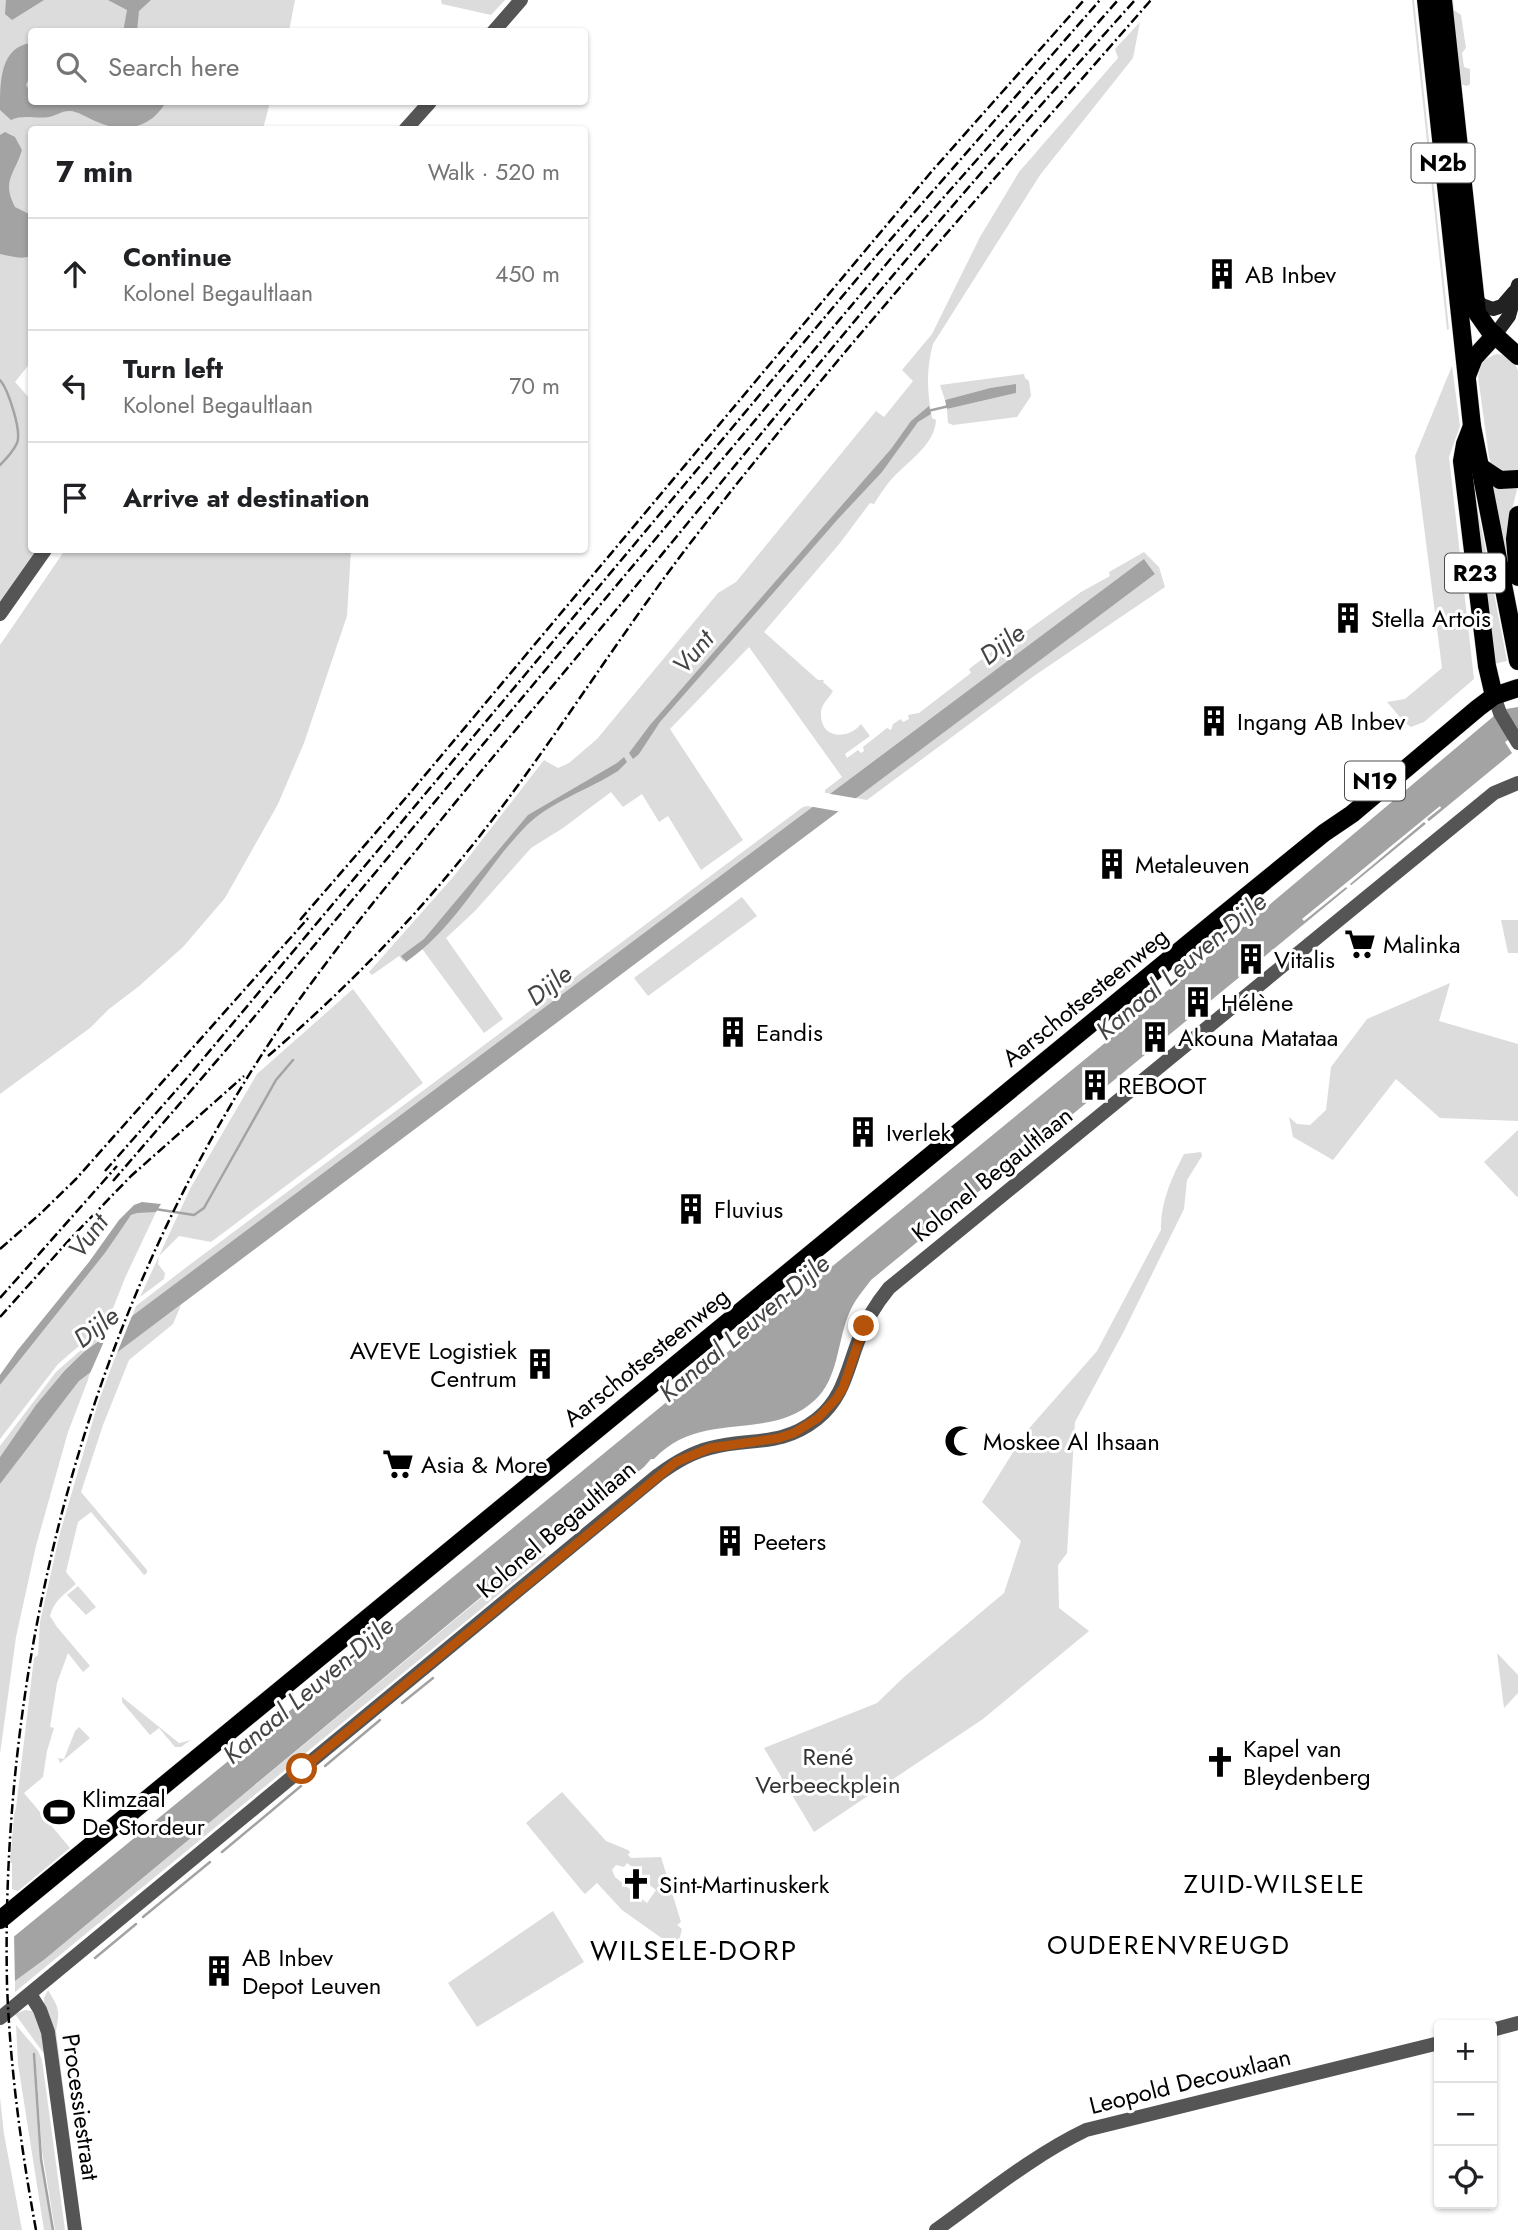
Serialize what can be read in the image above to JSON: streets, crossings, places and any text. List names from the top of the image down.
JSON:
{
  "streets": {
    "main road": [
      "N2b",
      "R23",
      "N19",
      "Aarschotsesteenweg"
    ],
    "street": ["Kolonel Begaultlaan", "Leopold Decouxlaan", "Processiestraat"]
  },
  "crossings": [
    ["N2b", "R23"],
    ["R23", "Aarschotsesteenweg"],
    ["Kolonel Begaultlaan", "Processiestraat"]
  ],
  "districts": ["ZUID-WILSELE", "OUDERENVREUGD", "WILSELE-DORP"],
  "water": ["Dijle", "Vunt", "Kanaal Leuven-Dijle"],
  "parks": ["René Verbeeckplein"],
  "places": {
    "building": [
      "AB Inbev",
      "Stella Artois",
      "Ingang AB Inbev",
      "Metaleuven",
      "Vitalis",
      "Hélène",
      "Eandis",
      "Akouna Matataa",
      "REBOOT",
      "Iverlek",
      "Fluvius",
      "AVEVE Logistiek Centrum",
      "Peeters",
      "AB Inbev Depot Leuven"
    ],
    "supermarket": ["Malinka", "Asia & More"],
    "mosque": ["Moskee Al Ihsaan"],
    "church": ["Kapel van Bleydenberg", "Sint-Martinuskerk"],
    "sports": ["Klimzaal De Stordeur"]
  },
  "page": {
    "search": "Search here",
    "heading": ["7 min", "Walk · 520 m"],
    "list": [
      ["Continue", "Kolonel Begaultlaan", "450 m"],
      ["Turn left", "Kolonel Begaultlaan", "70 m"],
      "Arrive at destination"
    ],
    "map_buttons": ["+", "−"]
  }
}
